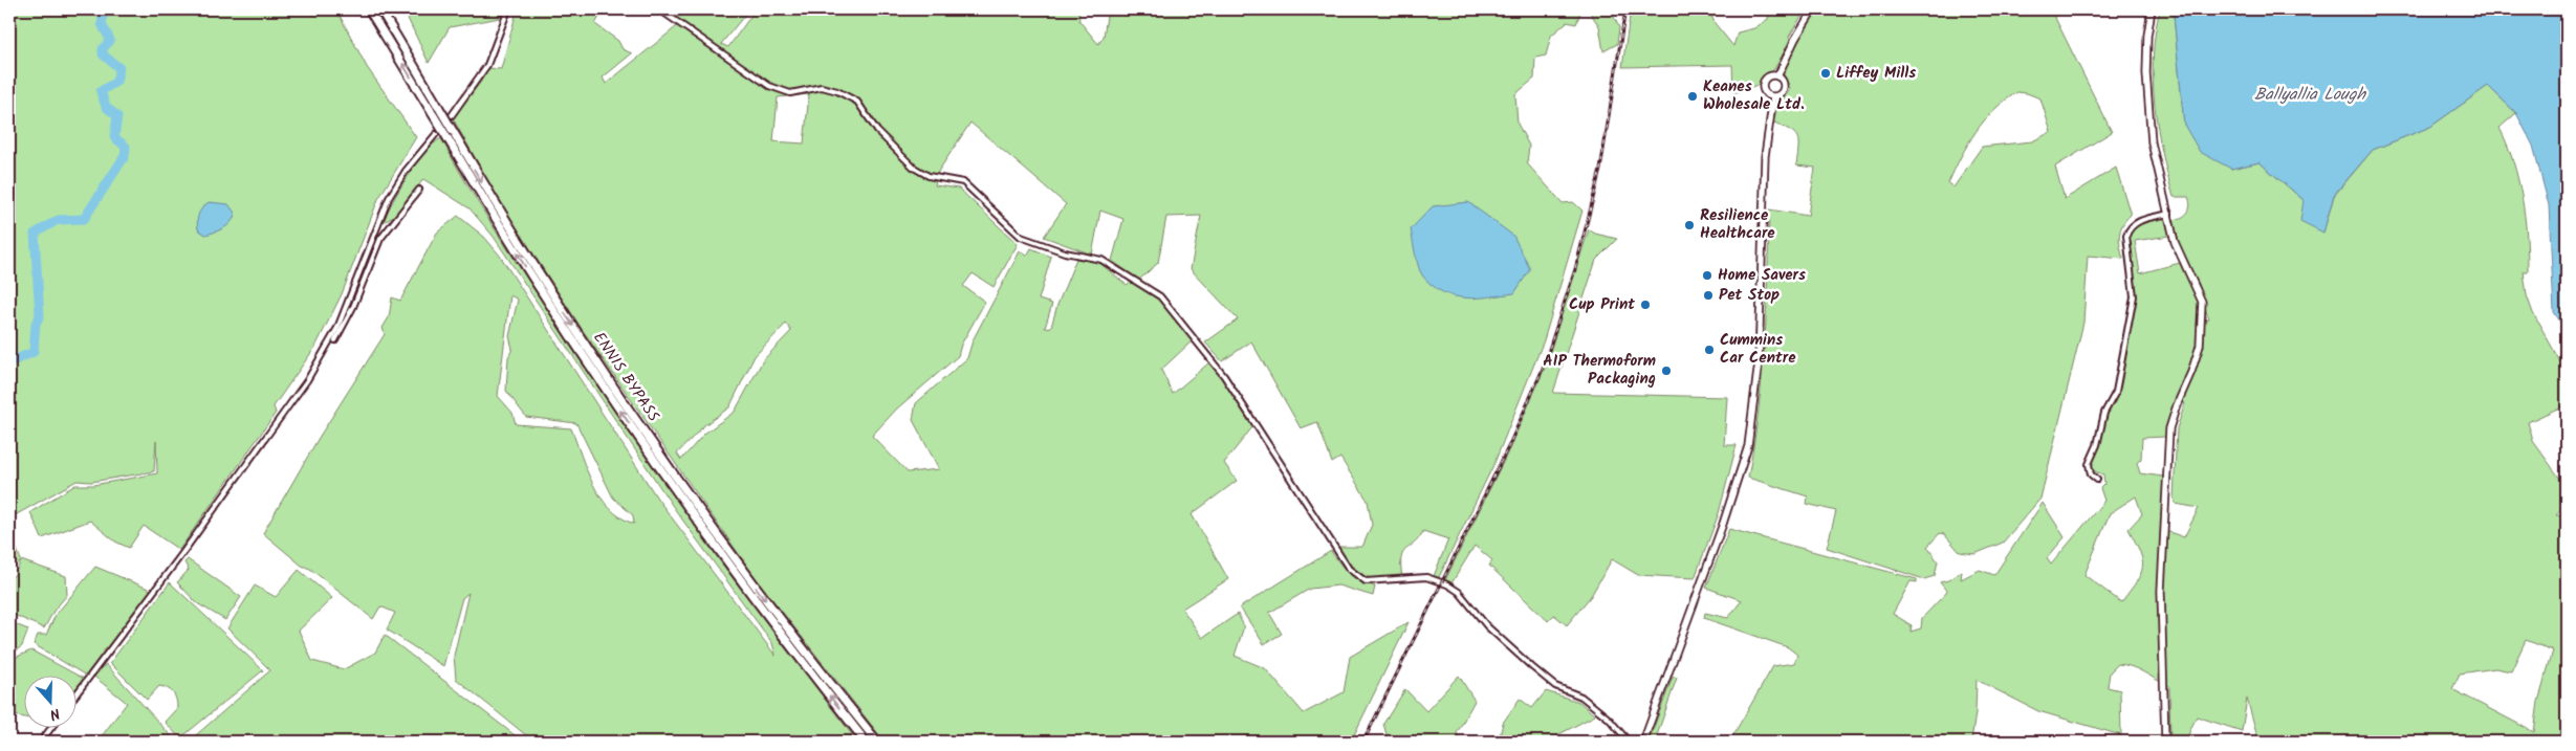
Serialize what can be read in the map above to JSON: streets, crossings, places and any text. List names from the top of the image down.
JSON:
{
  "streets": {
    "highway": ["ENNIS BYPASS"]
  },
  "water": ["Ballyallia Lough"],
  "places": [
    "Liffey Mills",
    "Keanes Wholesale Ltd.",
    "Resilience Healthcare",
    "Home Savers",
    "Pet Stop",
    "Cup Print",
    "Cummins Car Centre",
    "AIP Thermoform Packaging"
  ],
  "north": "bottom"
}
